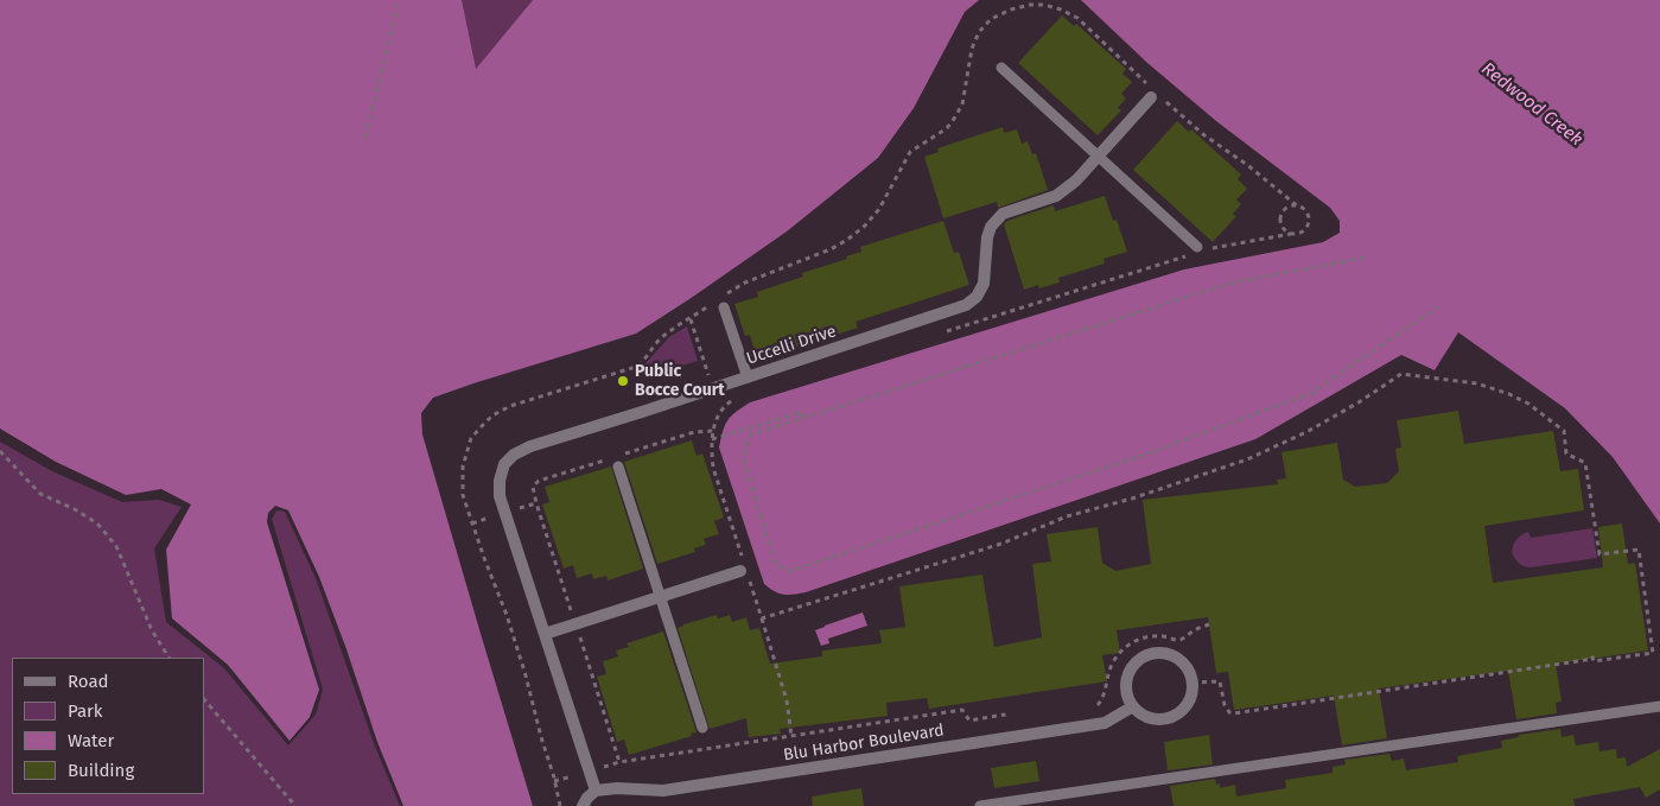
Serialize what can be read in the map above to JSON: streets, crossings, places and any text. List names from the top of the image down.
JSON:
{
  "streets": {
    "street": ["Uccelli Drive", "Blu Harbor Boulevard"]
  },
  "crossings": [
    ["Uccelli Drive", "Blu Harbor Boulevard"]
  ],
  "water": ["Redwood Creek"],
  "places": ["Public Bocce Court"],
  "legend": [
    "Road",
    "Park",
    "Water",
    "Building"
  ]
}
